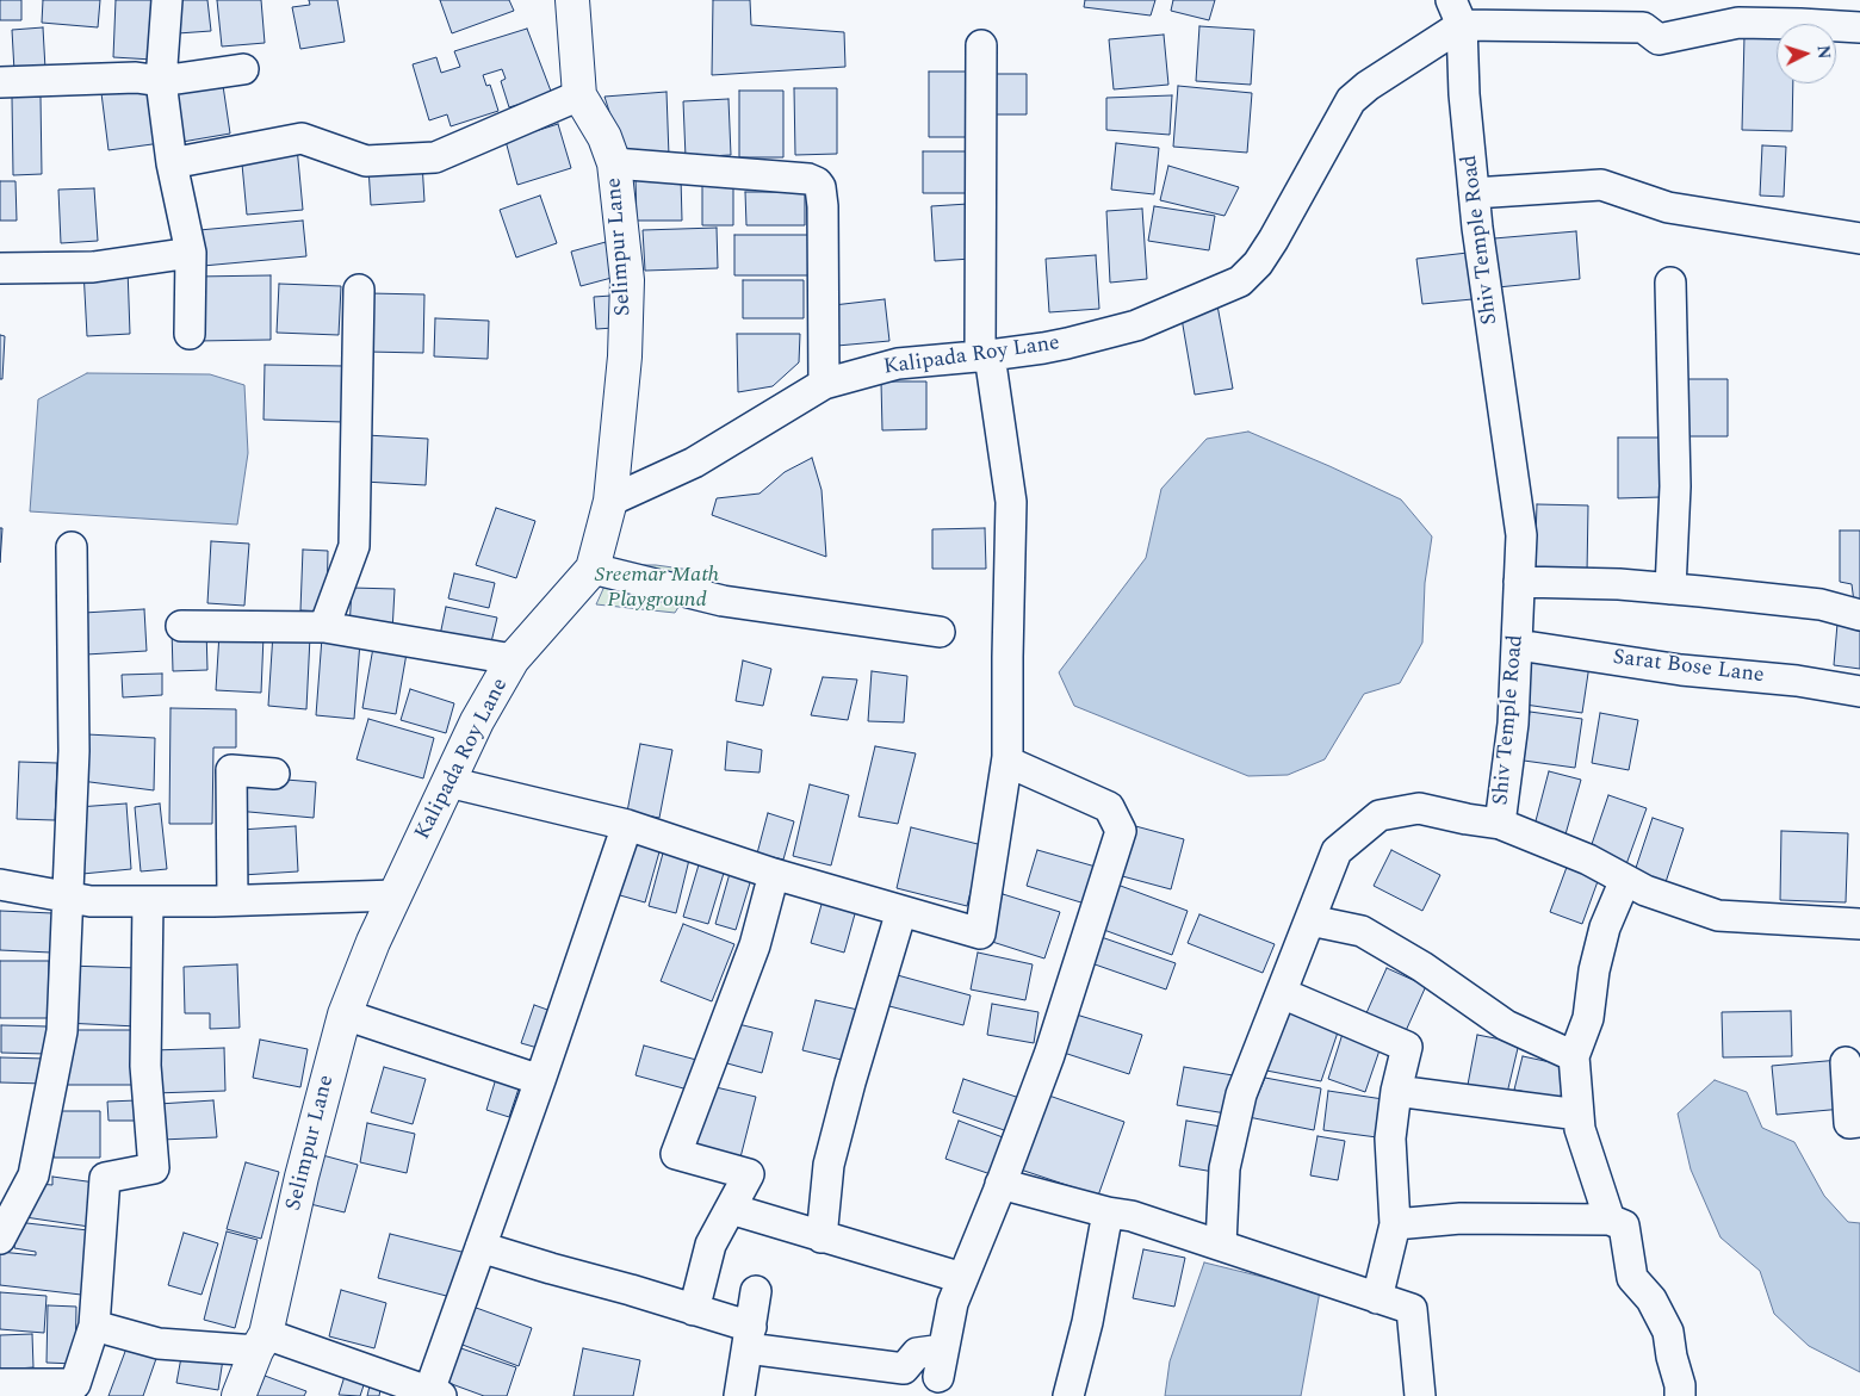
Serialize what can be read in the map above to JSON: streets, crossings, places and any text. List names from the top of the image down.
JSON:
{
  "streets": {
    "street": [
      "Shiv Temple Road",
      "Selimpur Lane",
      "Kalipada Roy Lane",
      "Sarat Bose Lane"
    ]
  },
  "crossings": [
    ["Shiv Temple Road", "Kalipada Roy Lane"],
    ["Shiv Temple Road", "Sarat Bose Lane"],
    ["Selimpur Lane", "Kalipada Roy Lane"]
  ],
  "parks": ["Sreemar Math Playground"],
  "north": "right"
}
